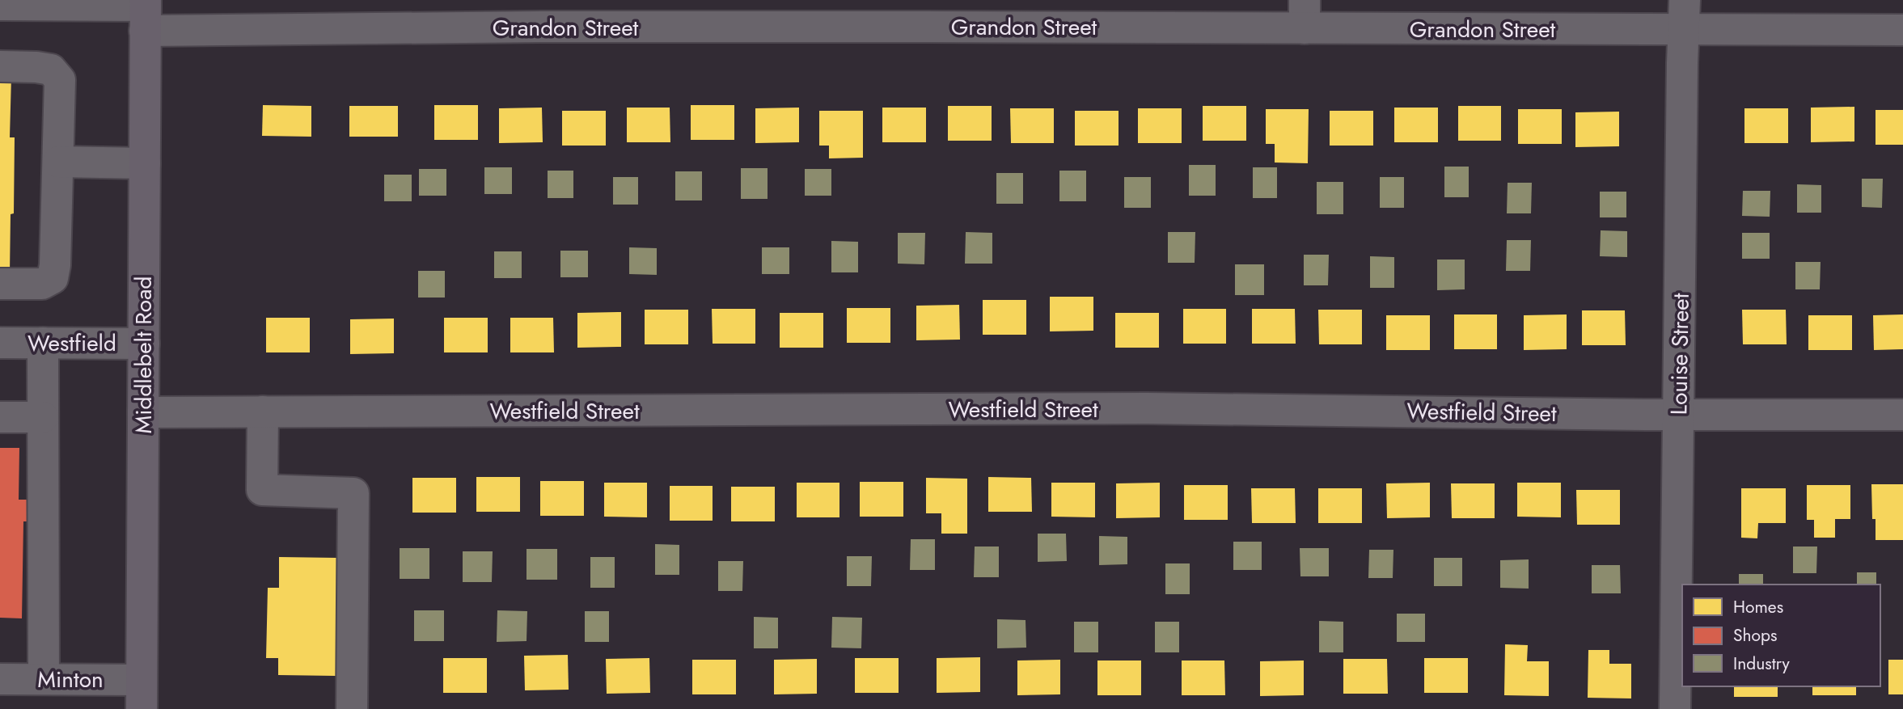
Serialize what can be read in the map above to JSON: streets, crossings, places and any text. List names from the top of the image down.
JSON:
{
  "streets": {
    "main road": ["Middlebelt Road"],
    "street": [
      "Grandon Street",
      "Westfield",
      "Louise Street",
      "Westfield Street",
      "Minton"
    ]
  },
  "crossings": [
    ["Grandon Street", "Louise Street"],
    ["Grandon Street", "Middlebelt Road"],
    ["Westfield", "Middlebelt Road"],
    ["Louise Street", "Westfield Street"],
    ["Middlebelt Road", "Westfield Street"],
    ["Middlebelt Road", "Minton"]
  ],
  "legend": ["Homes", "Shops", "Industry"]
}
